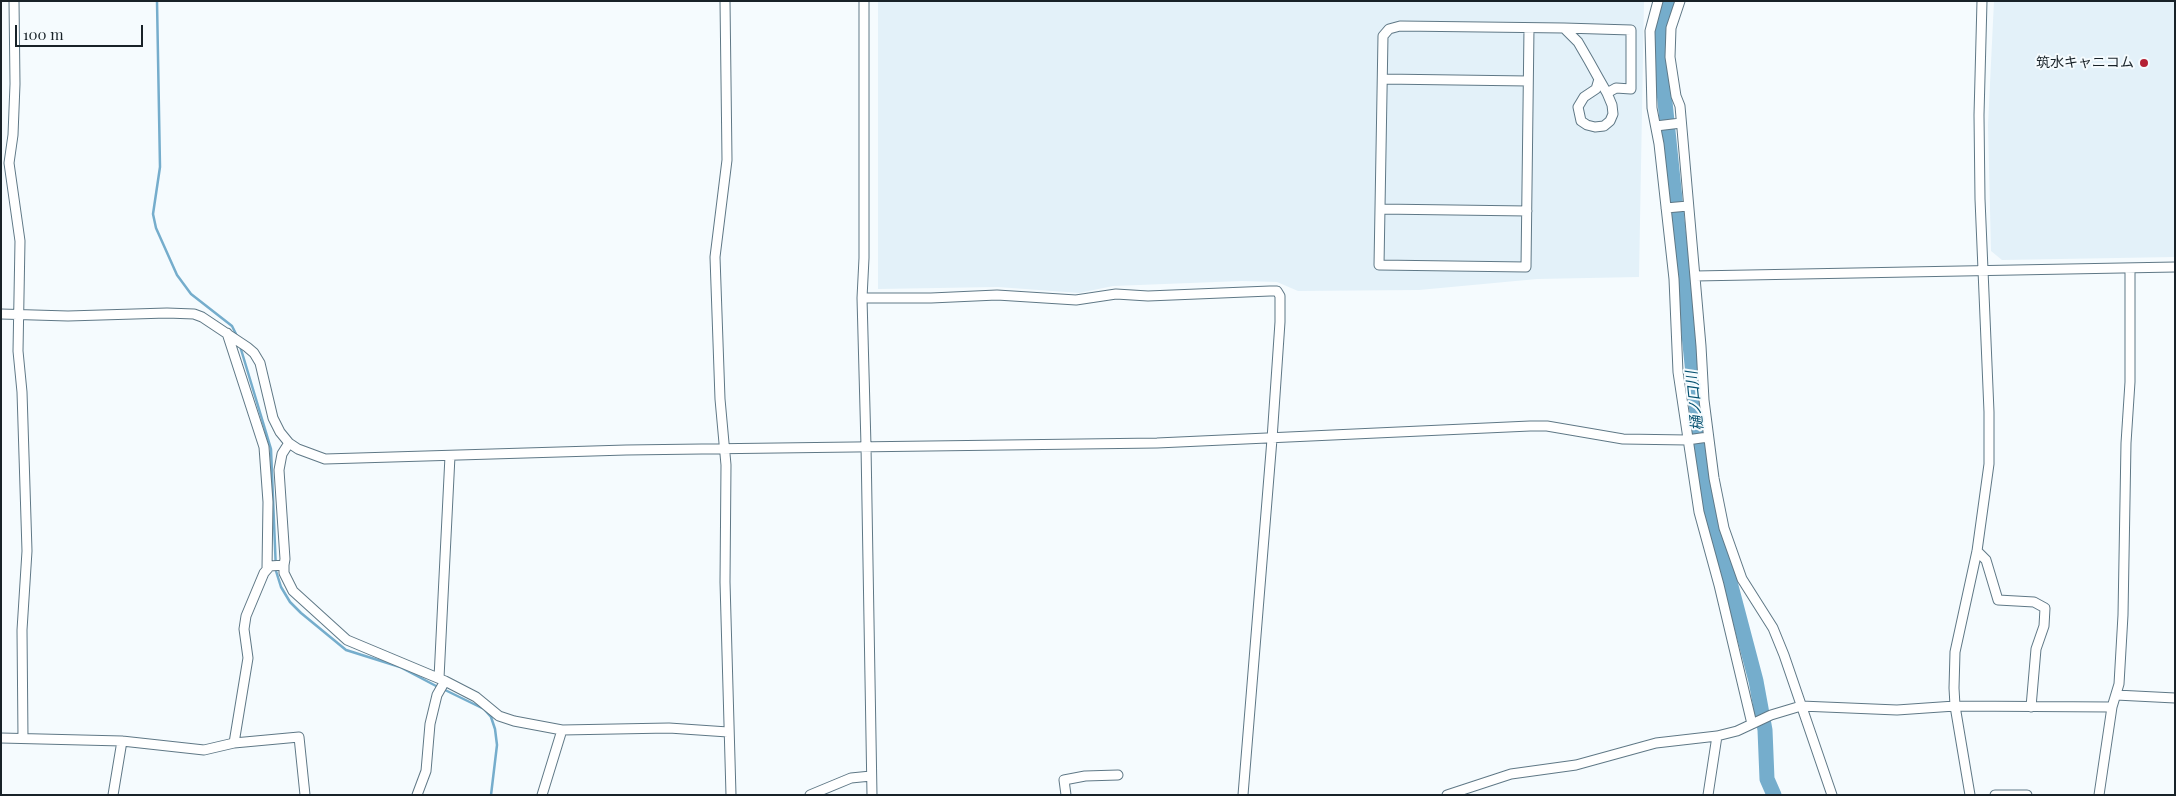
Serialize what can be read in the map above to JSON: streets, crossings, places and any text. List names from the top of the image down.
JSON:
{
  "water": ["樋ノ口川"],
  "places": ["筑水キャニコム"],
  "scale_bar": "100 m"
}
